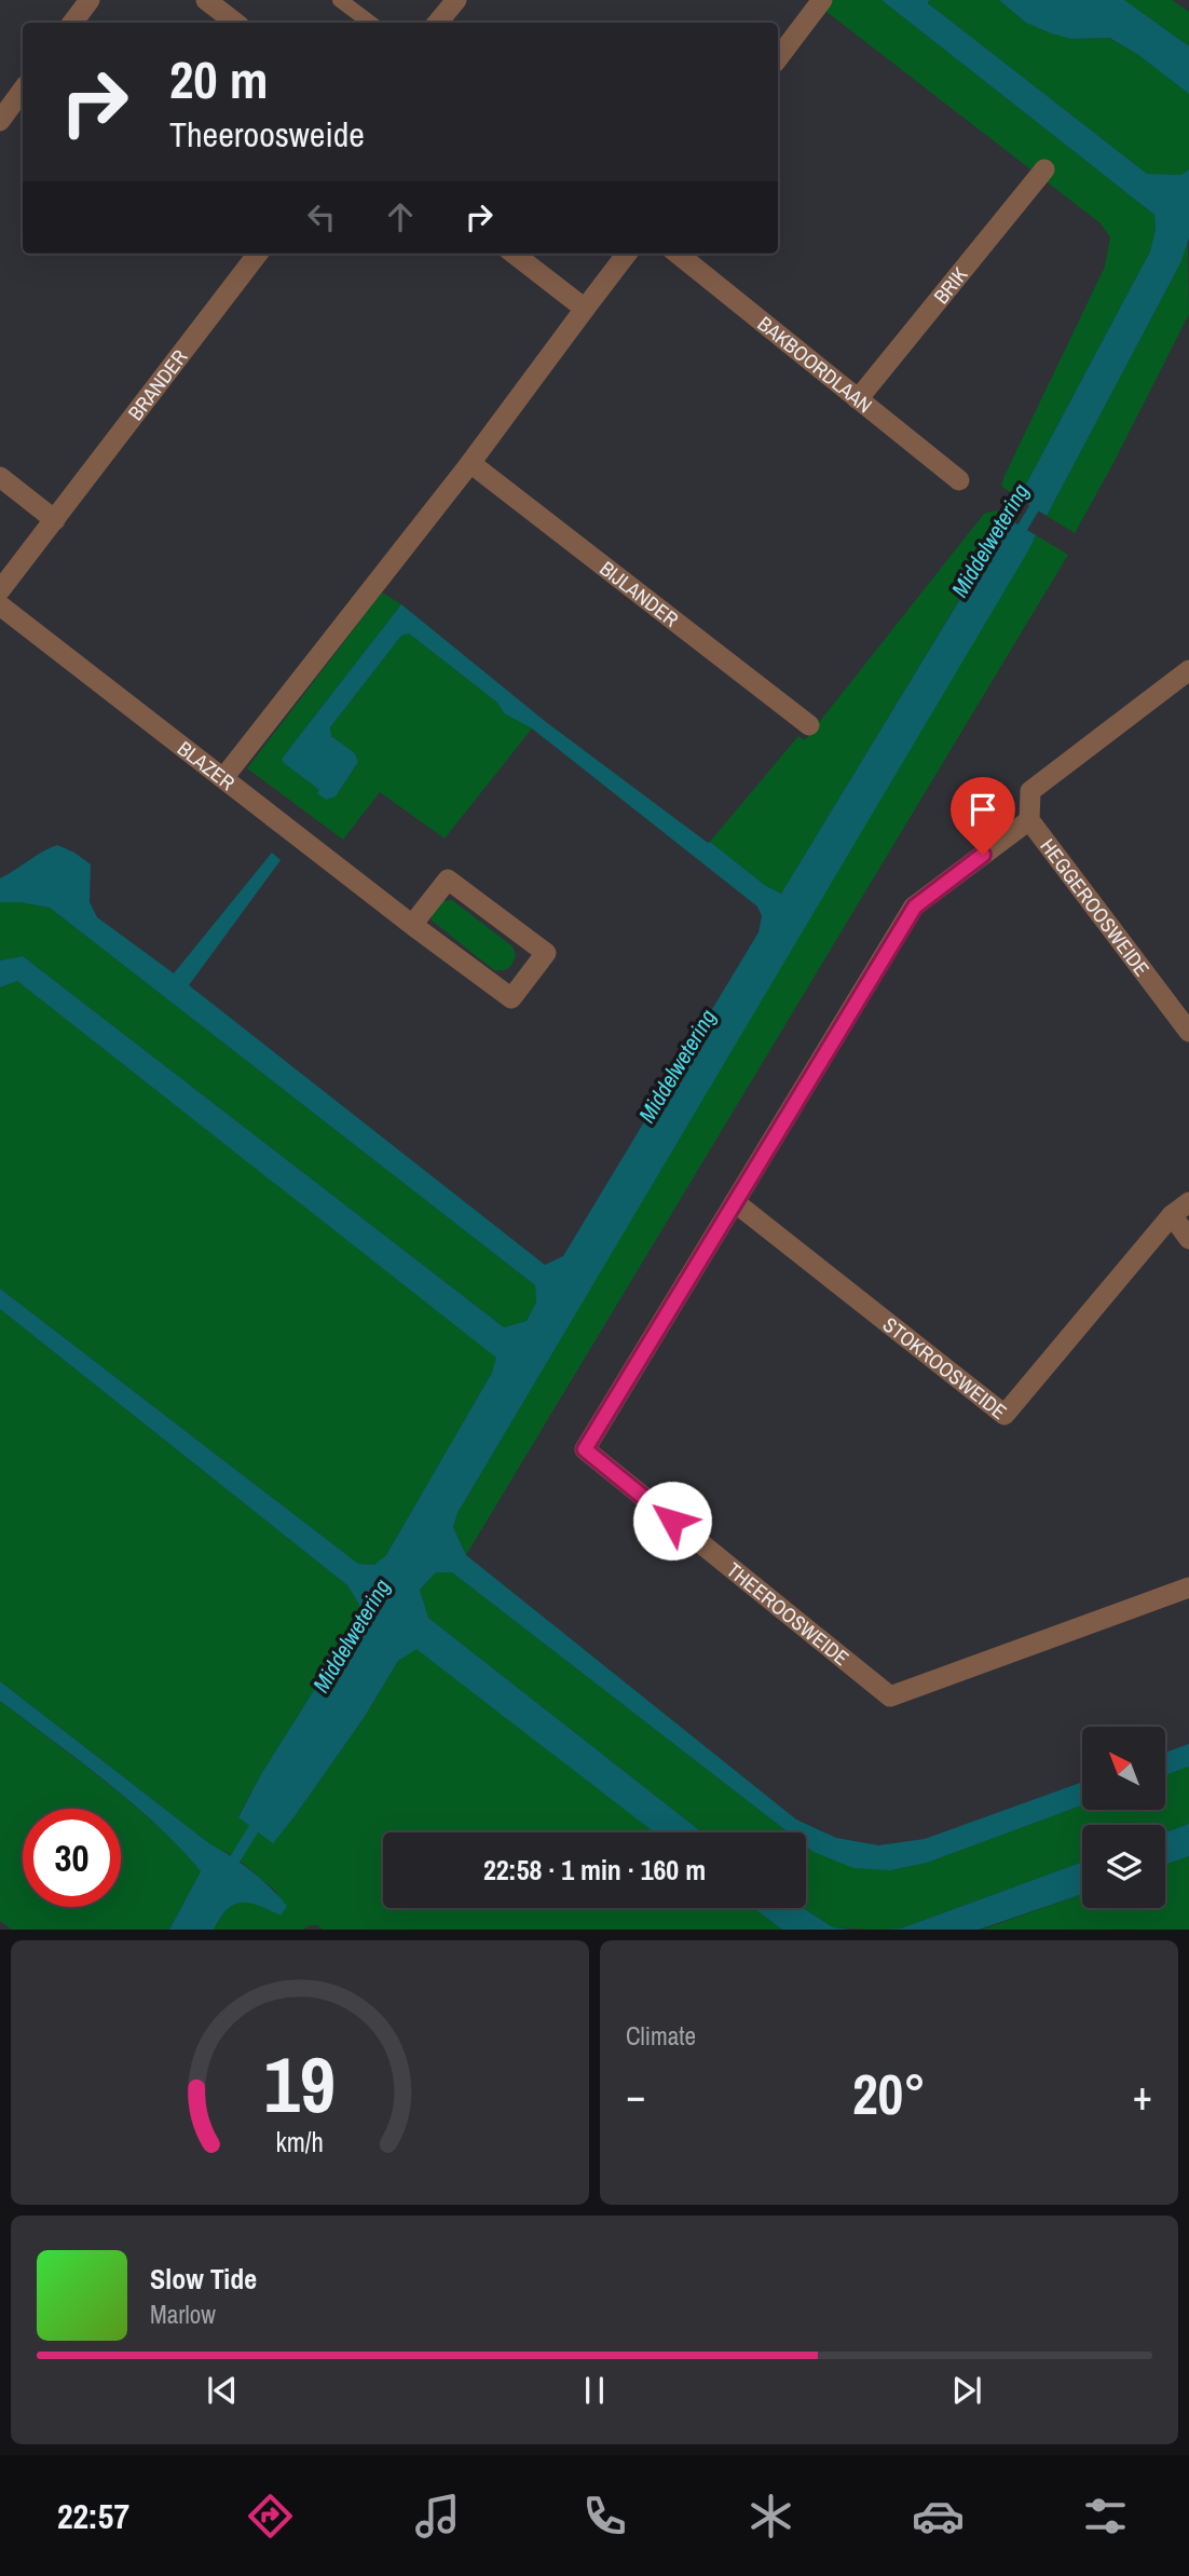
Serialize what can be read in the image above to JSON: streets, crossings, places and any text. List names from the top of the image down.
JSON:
{
  "streets": {
    "street": [
      "BRIK",
      "BAKBOORDLAAN",
      "BRANDER",
      "BIJLANDER",
      "BLAZER",
      "HEGGEROOSWEIDE",
      "STOKROOSWEIDE",
      "THEEROOSWEIDE"
    ]
  },
  "crossings": [
    ["BRIK", "BAKBOORDLAAN"],
    ["HEGGEROOSWEIDE", "THEEROOSWEIDE"],
    ["STOKROOSWEIDE", "THEEROOSWEIDE"]
  ],
  "water": ["Middelwetering"],
  "north": "top left",
  "page": {
    "turn": ["20 m", "Theeroosweide"],
    "limit": "30",
    "trip": "22:58 · 1 min · 160 m",
    "tile": "Climate",
    "heat": ["−", "20°", "+"],
    "song": ["Slow Tide", "Marlow"],
    "tabs": "22:57",
    "gauge": ["19", "km/h"]
  }
}
